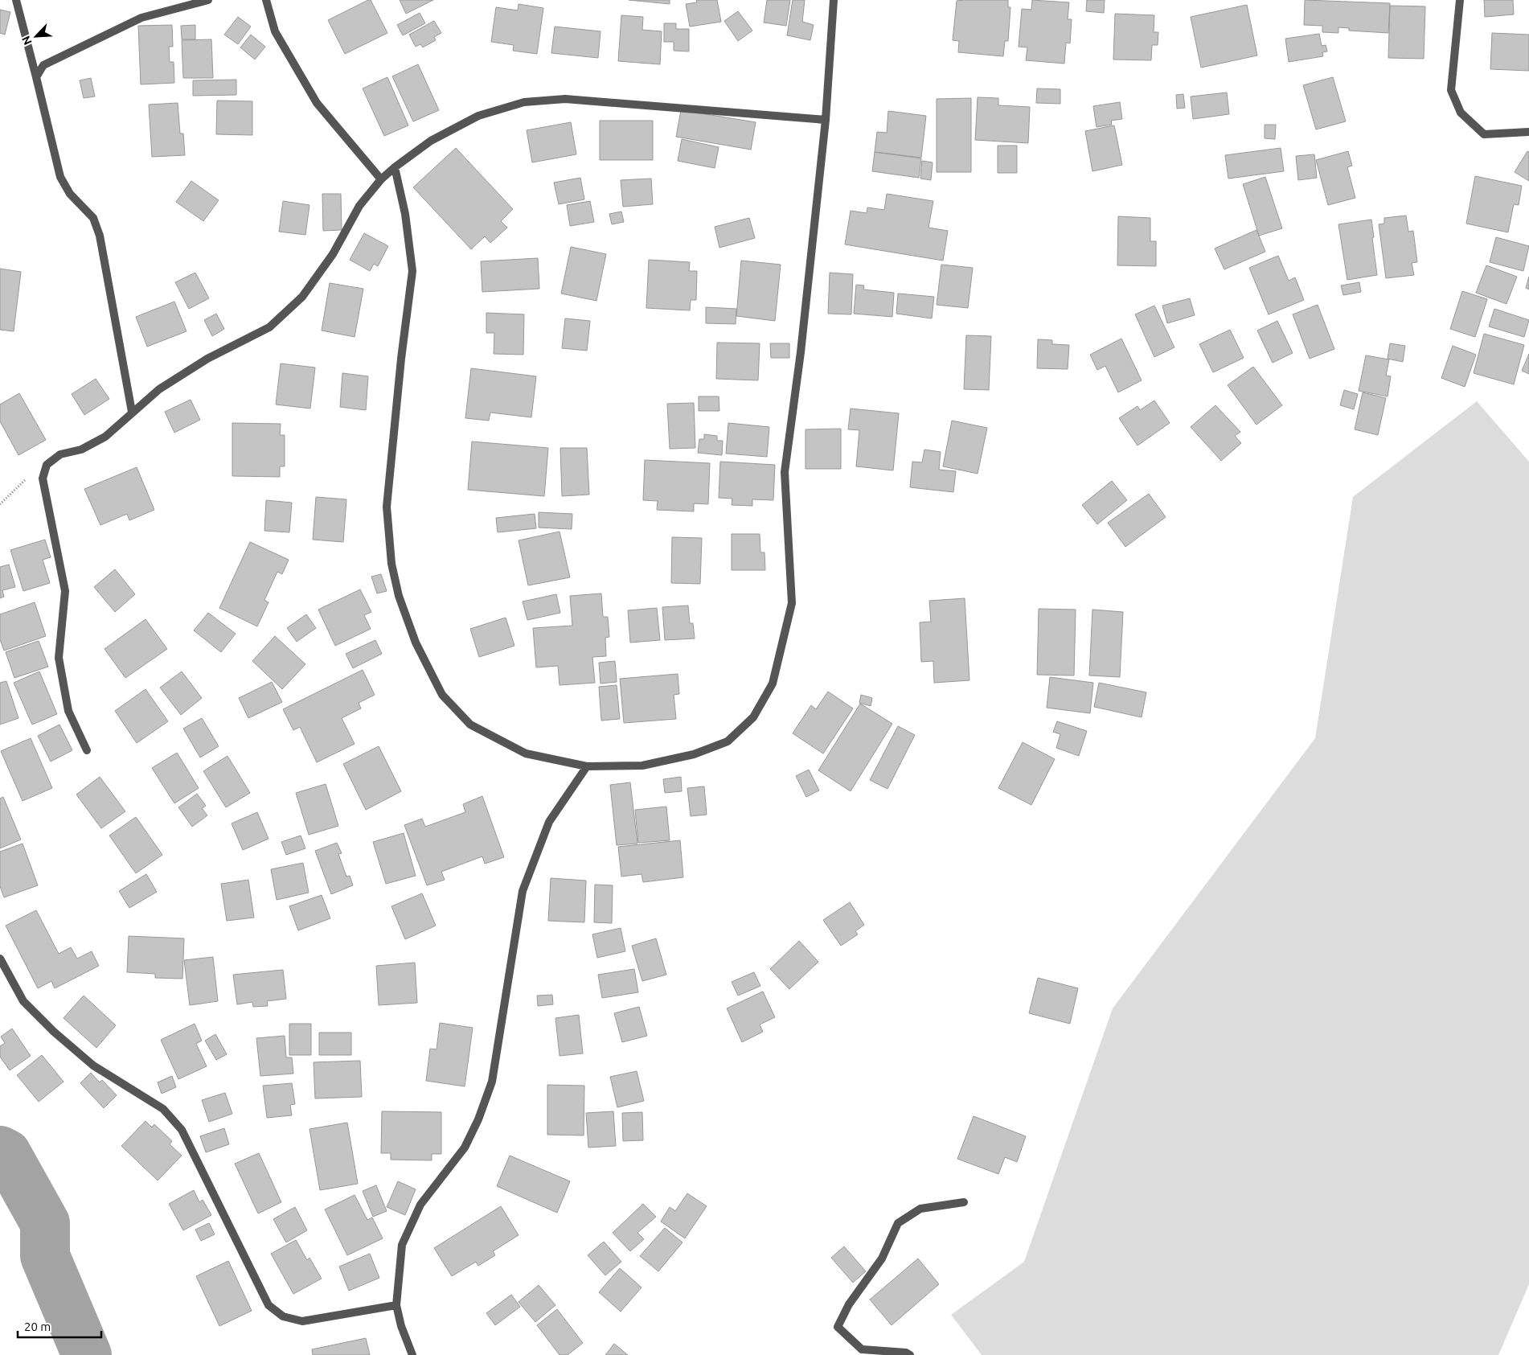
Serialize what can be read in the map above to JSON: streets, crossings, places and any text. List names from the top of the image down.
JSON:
{
  "scale_bar": "20 m",
  "north": "bottom left"
}
